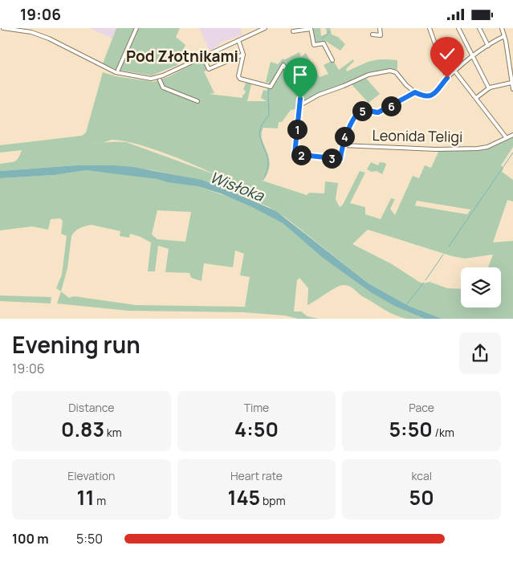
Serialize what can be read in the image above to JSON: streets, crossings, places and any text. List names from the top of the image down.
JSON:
{
  "streets": {
    "street": ["Leonida Teligi"]
  },
  "districts": ["Pod Złotnikami"],
  "water": ["Wisłoka"],
  "page": {
    "status": "19:06",
    "pins": [
      "6",
      "5",
      "1",
      "4",
      "2",
      "3"
    ],
    "heading": ["Evening run", "19:06"],
    "stats": [
      ["Distance", "0.83 km"],
      ["Time", "4:50"],
      ["Pace", "5:50 /km"],
      ["Elevation", "11 m"],
      ["Heart rate", "145 bpm"],
      ["kcal", "50"]
    ],
    "list": [
      {
        "name": "100 m",
        "note": "5:50"
      }
    ]
  }
}
